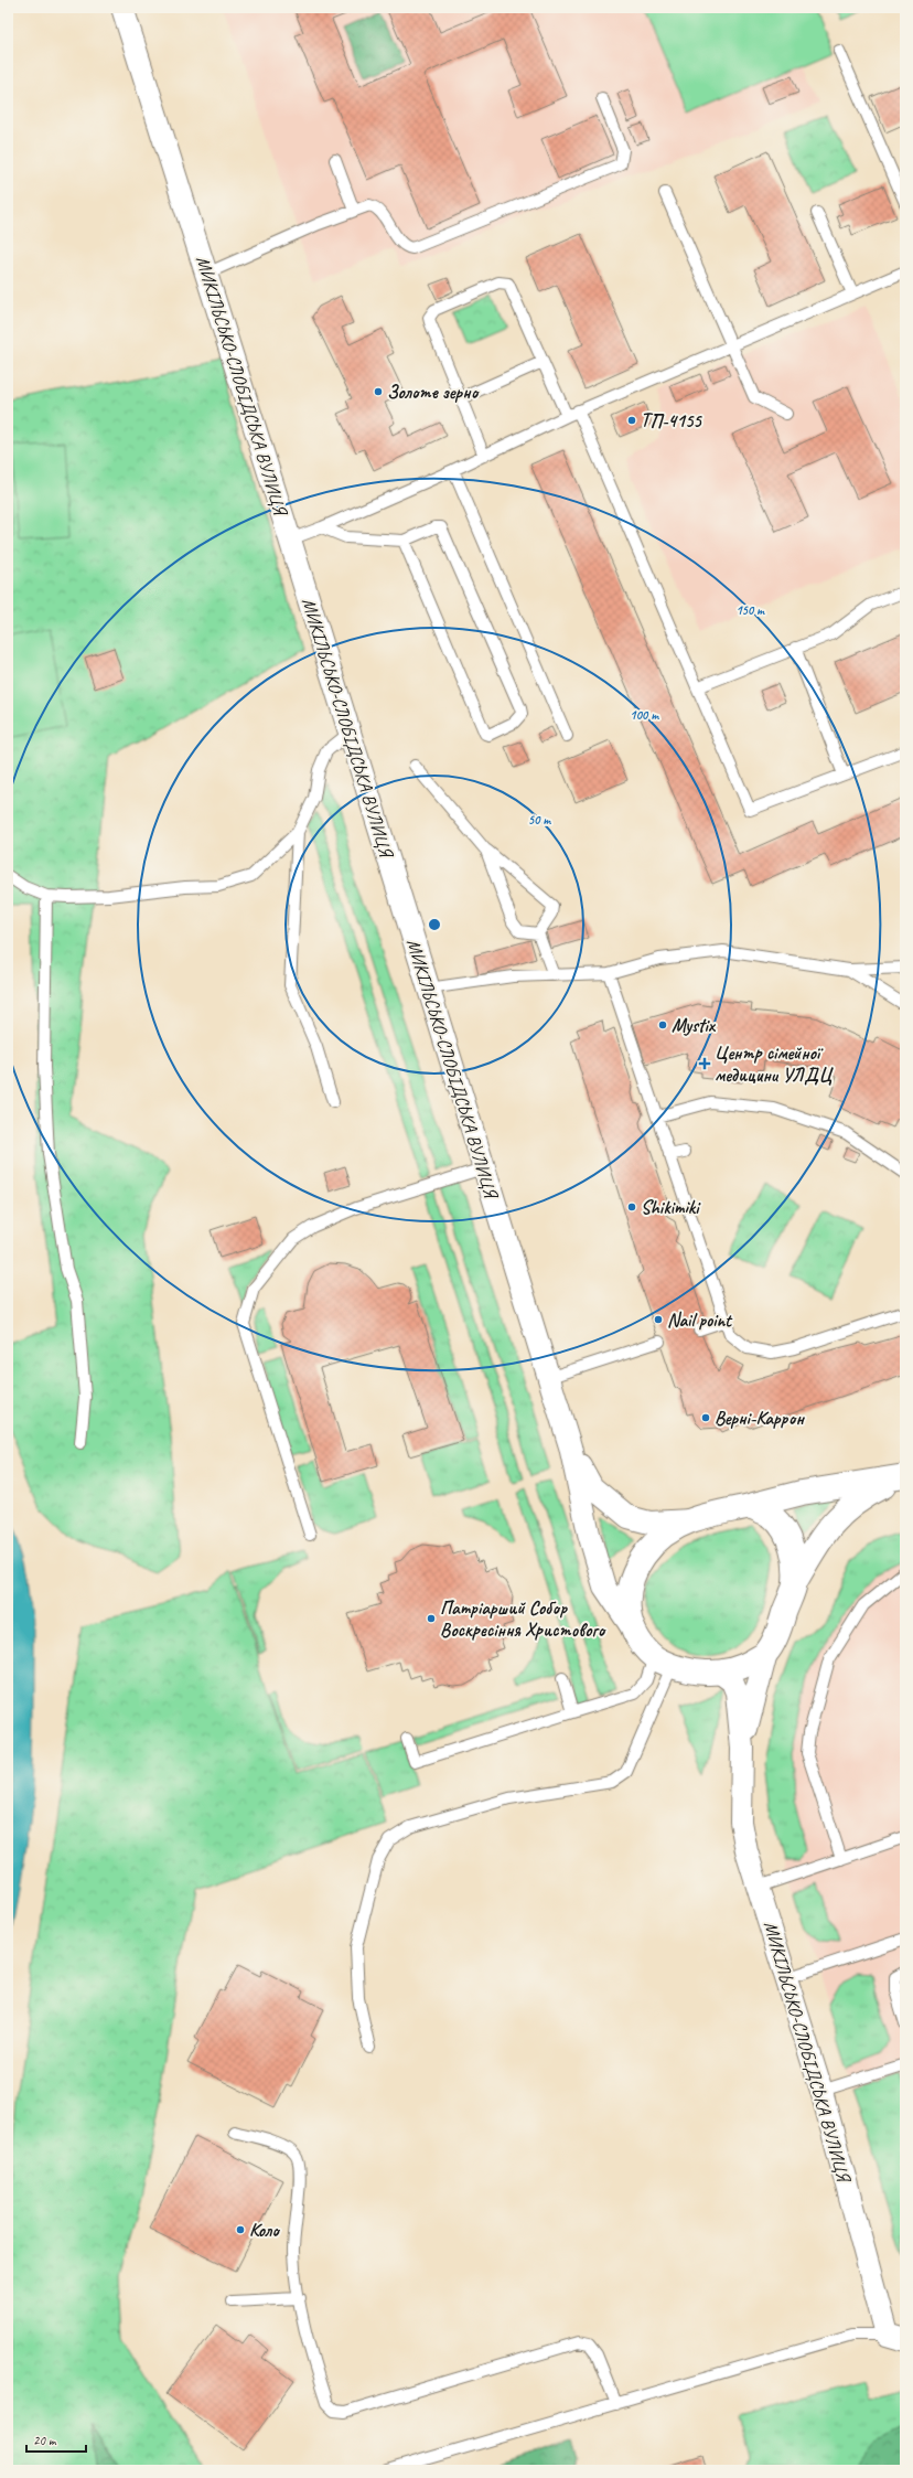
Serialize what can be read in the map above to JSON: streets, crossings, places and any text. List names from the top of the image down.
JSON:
{
  "streets": {
    "street": ["МИКІЛЬСЬКО-СЛОБІДСЬКА ВУЛИЦЯ"]
  },
  "places": {
    "other": [
      "Золоте зерно",
      "ТП-4155",
      "Mystix",
      "Shikimiki",
      "Nail point",
      "Верні-Каррон",
      "Патріарший Собор Воскресіння Христового",
      "Коло"
    ],
    "health": ["Центр сімейної медицини УЛДЦ"]
  },
  "scale_bar": "20 m",
  "rings": ["150 m", "100 m", "50 m"]
}
